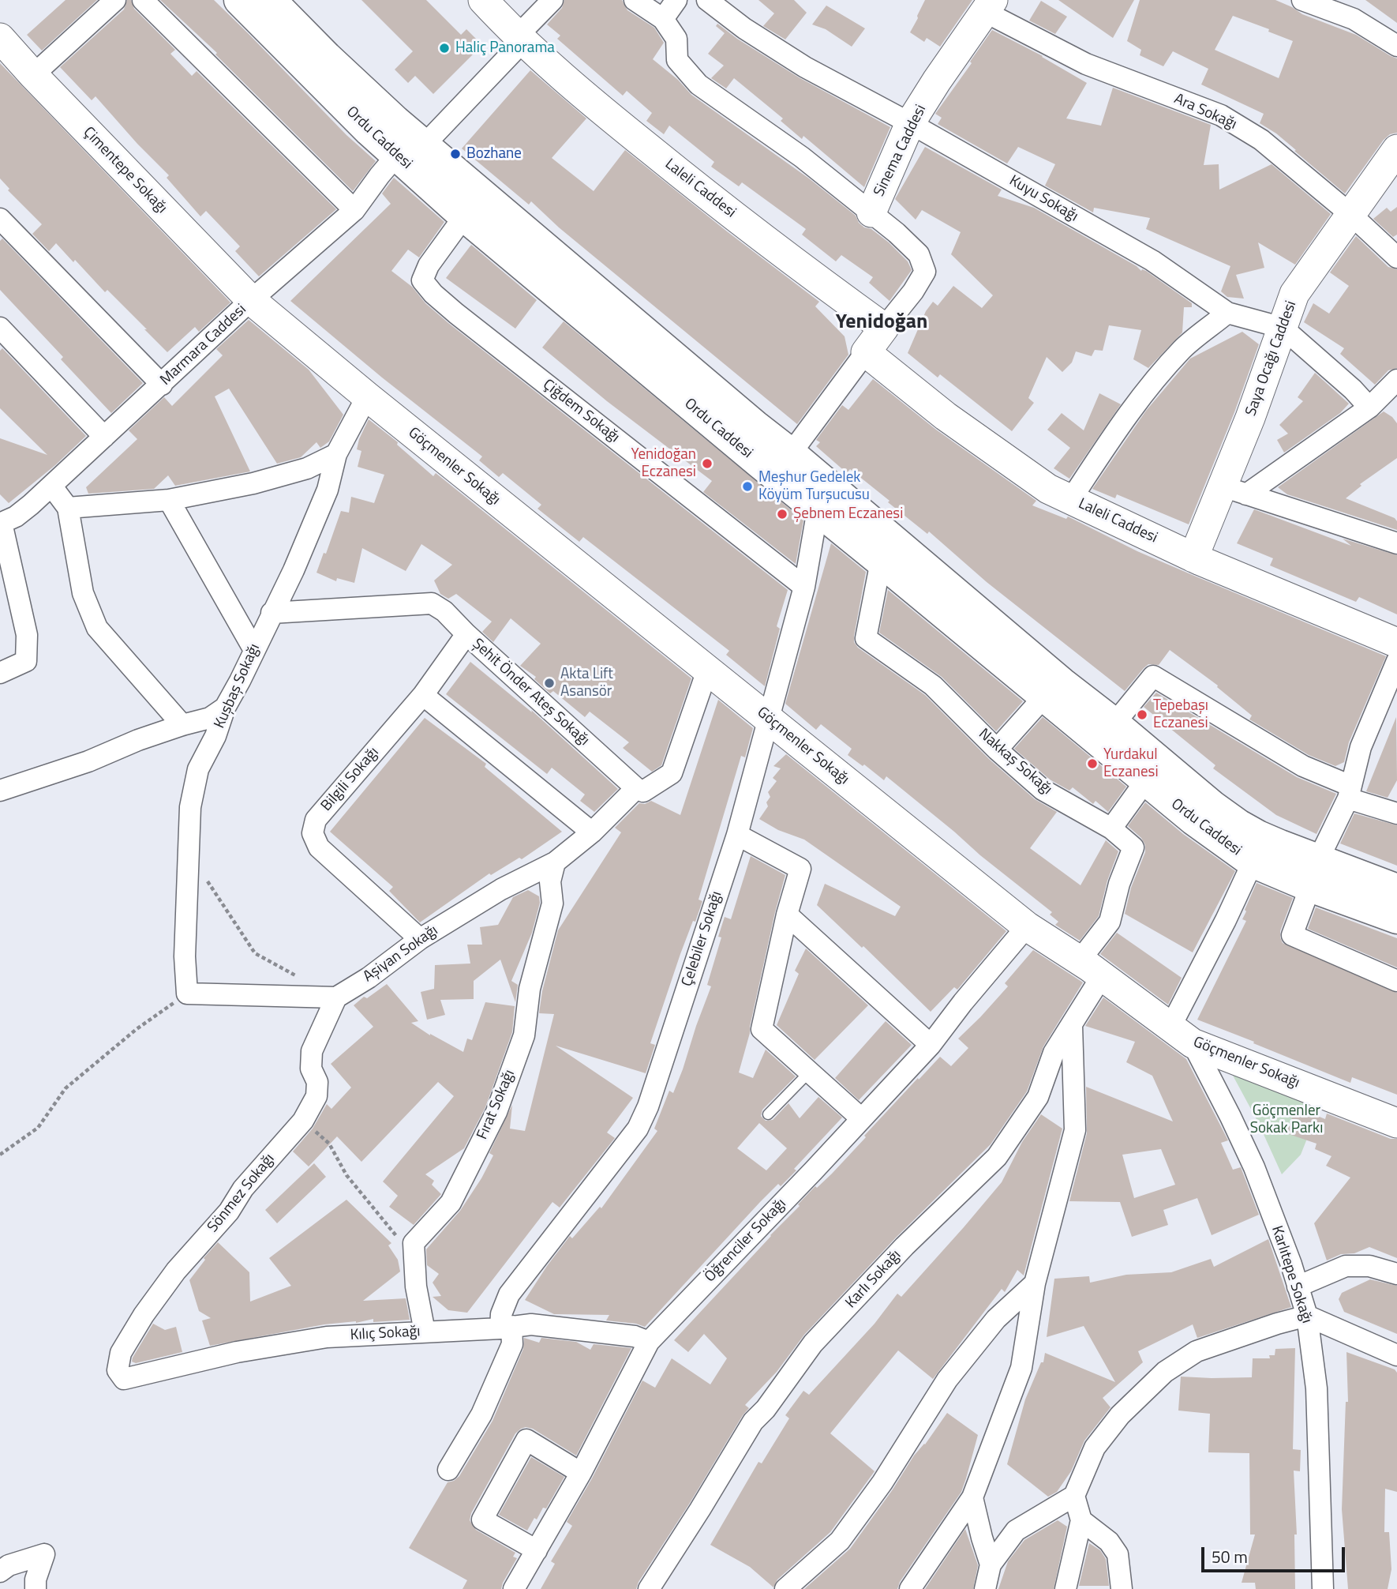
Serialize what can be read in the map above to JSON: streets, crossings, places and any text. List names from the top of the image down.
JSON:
{
  "streets": {
    "main road": ["Ordu Caddesi"],
    "street": [
      "Ara Sokağı",
      "Sinema Caddesi",
      "Çimentepe Sokağı",
      "Laleli Caddesi",
      "Kuyu Sokağı",
      "Marmara Caddesi",
      "Saya Ocağı Caddesi",
      "Çiğdem Sokağı",
      "Göçmenler Sokağı",
      "Kuşbaş Sokağı",
      "Şehit Önder Ateş Sokağı",
      "Nakkaş Sokağı",
      "Bilgili Sokağı",
      "Çelebiler Sokağı",
      "Aşiyan Sokağı",
      "Fırat Sokağı",
      "Sönmez Sokağı",
      "Öğrenciler Sokağı",
      "Karlıtepe Sokağı",
      "Karlı Sokağı",
      "Kılıç Sokağı"
    ]
  },
  "crossings": [
    ["Ara Sokağı", "Sinema Caddesi"],
    ["Ara Sokağı", "Saya Ocağı Caddesi"],
    ["Ordu Caddesi", "Sinema Caddesi"],
    ["Ordu Caddesi", "Marmara Caddesi"],
    ["Ordu Caddesi", "Çiğdem Sokağı"],
    ["Ordu Caddesi", "Nakkaş Sokağı"],
    ["Ordu Caddesi", "Çelebiler Sokağı"],
    ["Sinema Caddesi", "Laleli Caddesi"],
    ["Sinema Caddesi", "Kuyu Sokağı"],
    ["Çimentepe Sokağı", "Marmara Caddesi"],
    ["Çimentepe Sokağı", "Göçmenler Sokağı"],
    ["Laleli Caddesi", "Marmara Caddesi"],
    ["Laleli Caddesi", "Saya Ocağı Caddesi"],
    ["Kuyu Sokağı", "Saya Ocağı Caddesi"],
    ["Marmara Caddesi", "Göçmenler Sokağı"],
    ["Çiğdem Sokağı", "Çelebiler Sokağı"],
    ["Göçmenler Sokağı", "Kuşbaş Sokağı"],
    ["Göçmenler Sokağı", "Nakkaş Sokağı"],
    ["Göçmenler Sokağı", "Çelebiler Sokağı"],
    ["Göçmenler Sokağı", "Öğrenciler Sokağı"],
    ["Göçmenler Sokağı", "Karlıtepe Sokağı"],
    ["Göçmenler Sokağı", "Karlı Sokağı"],
    ["Kuşbaş Sokağı", "Şehit Önder Ateş Sokağı"],
    ["Şehit Önder Ateş Sokağı", "Bilgili Sokağı"],
    ["Şehit Önder Ateş Sokağı", "Aşiyan Sokağı"],
    ["Nakkaş Sokağı", "Karlı Sokağı"],
    ["Bilgili Sokağı", "Aşiyan Sokağı"],
    ["Çelebiler Sokağı", "Kılıç Sokağı"],
    ["Aşiyan Sokağı", "Fırat Sokağı"],
    ["Aşiyan Sokağı", "Sönmez Sokağı"],
    ["Sönmez Sokağı", "Kılıç Sokağı"],
    ["Öğrenciler Sokağı", "Kılıç Sokağı"]
  ],
  "districts": ["Yenidoğan"],
  "parks": ["Göçmenler Sokak Parkı"],
  "places": [
    "Haliç Panorama",
    "Bozhane",
    "Yenidoğan Eczanesi",
    "Meşhur Gedelek Köyüm Turşucusu",
    "Şebnem Eczanesi",
    "Akta Lift Asansör",
    "Tepebaşı Eczanesi",
    "Yurdakul Eczanesi"
  ],
  "scale_bar": "50 m"
}
